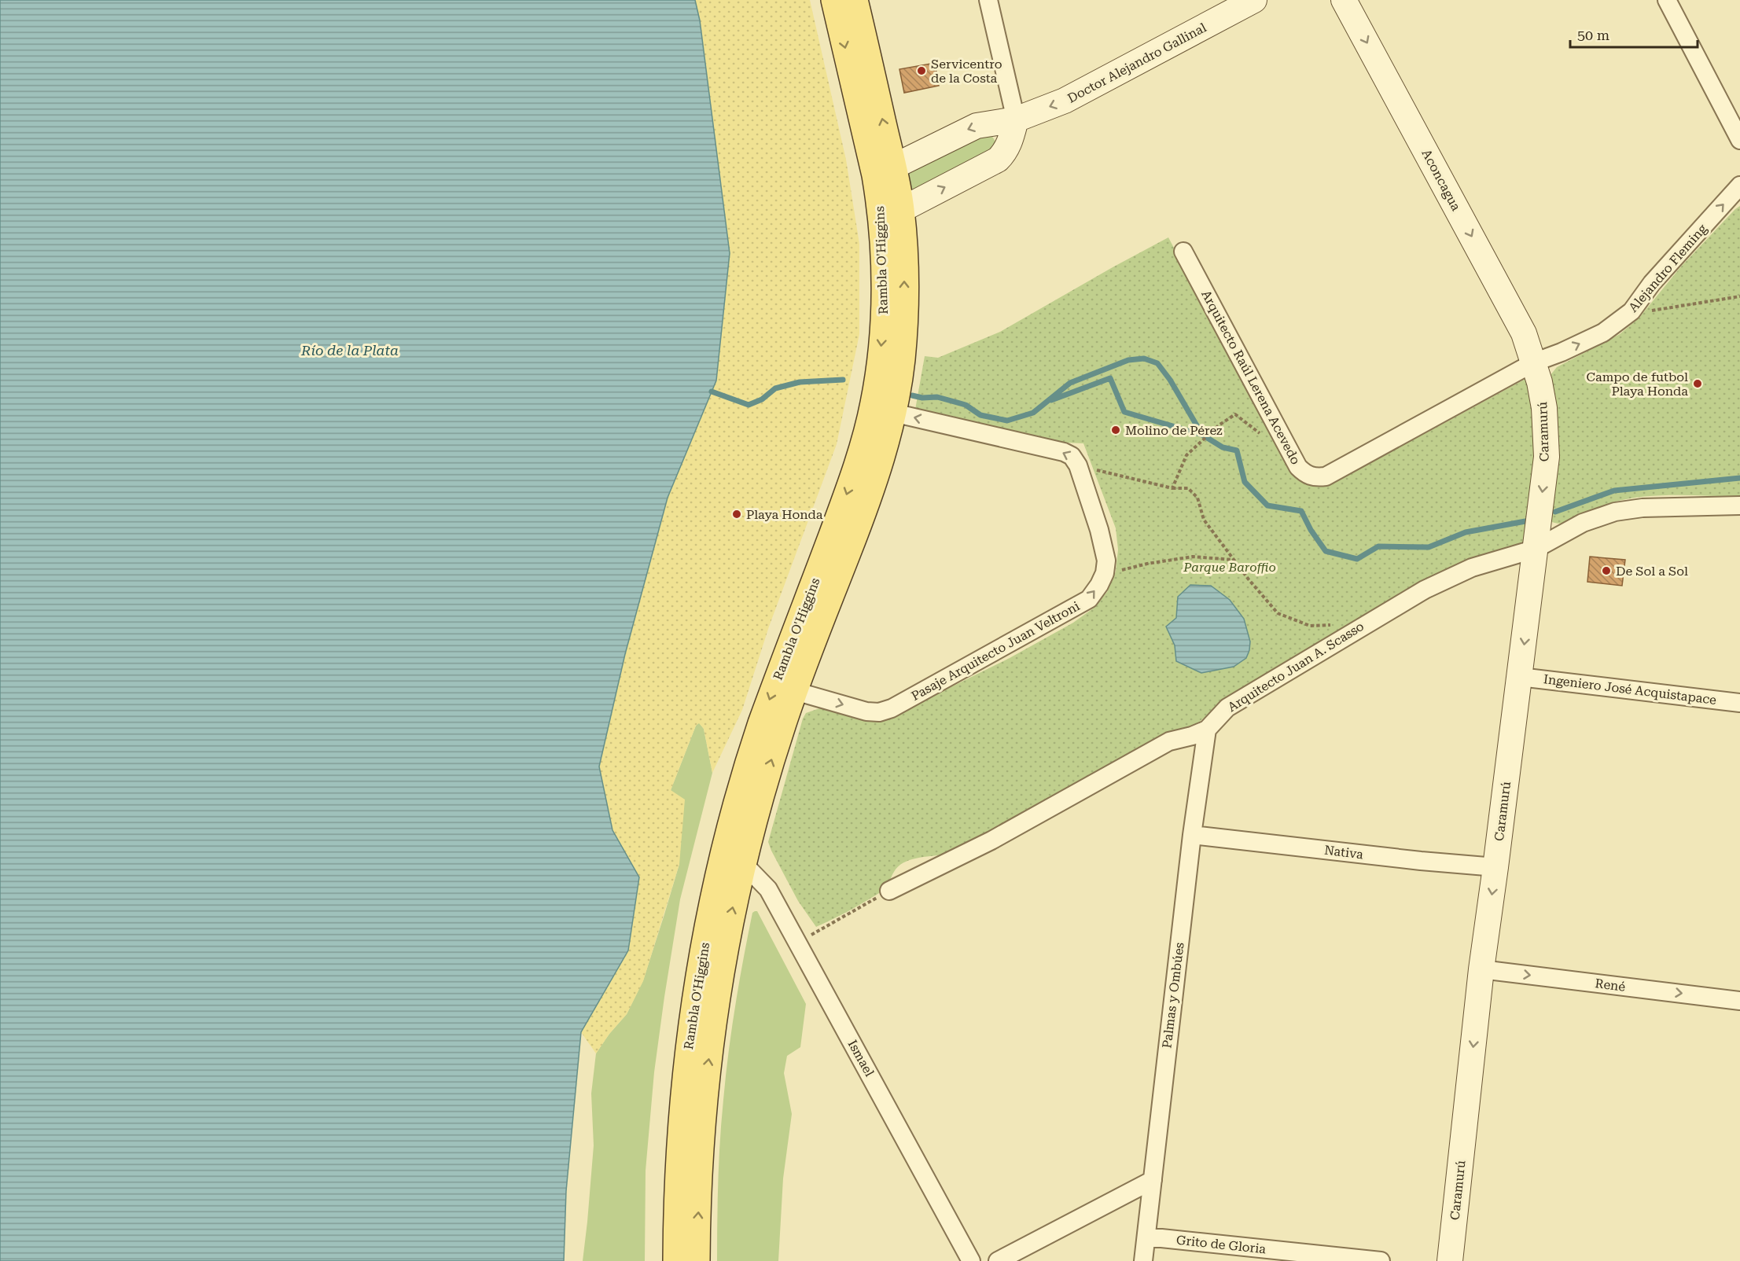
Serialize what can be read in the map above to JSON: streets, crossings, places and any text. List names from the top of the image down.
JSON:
{
  "streets": {
    "main road": [
      "Doctor Alejandro Gallinal",
      "Aconcagua",
      "Rambla O'Higgins",
      "Caramurú"
    ],
    "street": [
      "Alejandro Fleming",
      "Arquitecto Raúl Lerena Acevedo",
      "Pasaje Arquitecto Juan Veltroni",
      "Arquitecto Juan A. Scasso",
      "Ingeniero José Acquistapace",
      "Nativa",
      "René",
      "Palmas y Ombúes",
      "Ismael",
      "Grito de Gloria"
    ]
  },
  "crossings": [
    ["Doctor Alejandro Gallinal", "Rambla O'Higgins"],
    ["Aconcagua", "Alejandro Fleming"],
    ["Aconcagua", "Arquitecto Raúl Lerena Acevedo"],
    ["Aconcagua", "Caramurú"],
    ["Rambla O'Higgins", "Pasaje Arquitecto Juan Veltroni"],
    ["Rambla O'Higgins", "Ismael"],
    ["Alejandro Fleming", "Arquitecto Raúl Lerena Acevedo"],
    ["Alejandro Fleming", "Caramurú"],
    ["Arquitecto Raúl Lerena Acevedo", "Caramurú"],
    ["Caramurú", "Arquitecto Juan A. Scasso"],
    ["Caramurú", "Ingeniero José Acquistapace"],
    ["Caramurú", "Nativa"],
    ["Caramurú", "René"],
    ["Arquitecto Juan A. Scasso", "Palmas y Ombúes"],
    ["Nativa", "Palmas y Ombúes"],
    ["Palmas y Ombúes", "Grito de Gloria"]
  ],
  "one_way": [
    "Aconcagua",
    "Alejandro Fleming",
    "Caramurú",
    "Pasaje Arquitecto Juan Veltroni",
    "René"
  ],
  "water": ["Río de la Plata"],
  "parks": ["Parque Baroffio"],
  "places": [
    "Servicentro de la Costa",
    "Campo de futbol Playa Honda",
    "Molino de Pérez",
    "Playa Honda",
    "De Sol a Sol"
  ],
  "scale_bar": "50 m"
}
